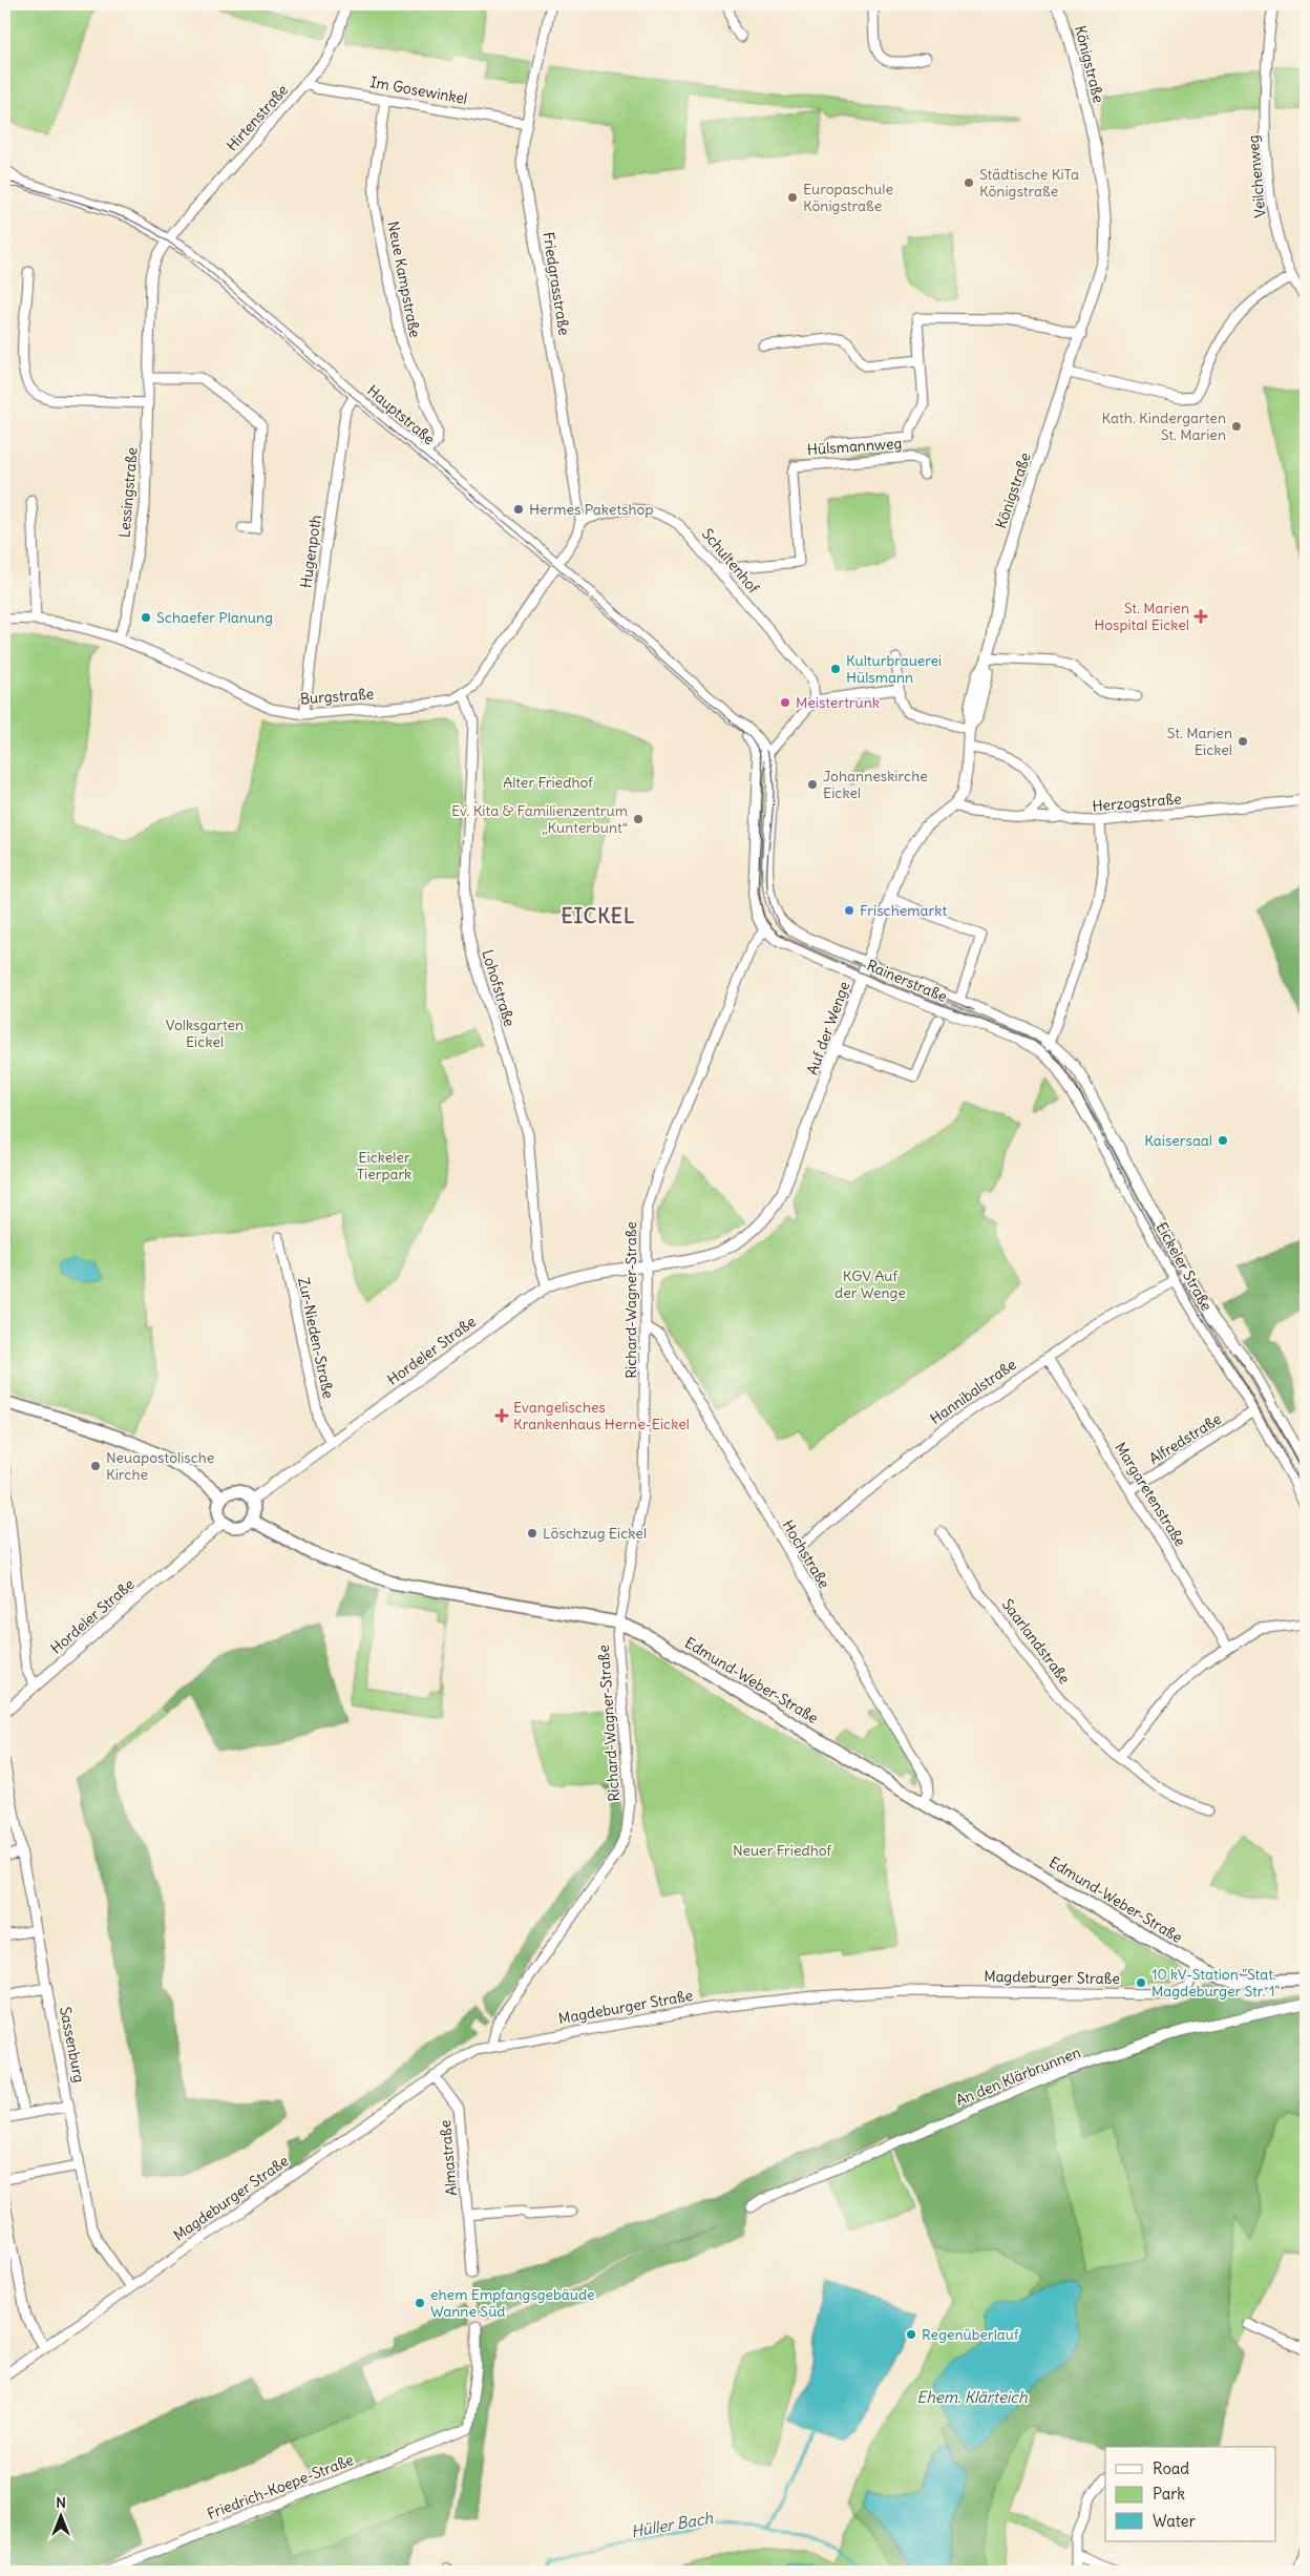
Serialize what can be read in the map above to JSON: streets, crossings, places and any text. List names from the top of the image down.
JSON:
{
  "streets": {
    "main road": ["Edmund-Weber-Straße"],
    "street": [
      "Königstraße",
      "Im Gosewinkel",
      "Hirtenstraße",
      "Veilchenweg",
      "Neue Kampstraße",
      "Friedgrasstraße",
      "Hauptstraße",
      "Hülsmannweg",
      "Lessingstraße",
      "Hugenpoth",
      "Schultenhof",
      "Burgstraße",
      "Herzogstraße",
      "Rainerstraße",
      "Lohofstraße",
      "Auf der Wenge",
      "Eickeler Straße",
      "Richard-Wagner-Straße",
      "Zur-Nieden-Straße",
      "Hordeler Straße",
      "Hannibalstraße",
      "Alfredstraße",
      "Margaretenstraße",
      "Hochstraße",
      "Saarlandstraße",
      "Magdeburger Straße",
      "Sassenburg",
      "An den Klärbrunnen",
      "Almastraße",
      "Friedrich-Koepe-Straße"
    ]
  },
  "crossings": [
    ["Königstraße", "Auf der Wenge"],
    ["Im Gosewinkel", "Hirtenstraße"],
    ["Im Gosewinkel", "Neue Kampstraße"],
    ["Im Gosewinkel", "Friedgrasstraße"],
    ["Hirtenstraße", "Hauptstraße"],
    ["Hirtenstraße", "Lessingstraße"],
    ["Neue Kampstraße", "Hauptstraße"],
    ["Friedgrasstraße", "Schultenhof"],
    ["Hauptstraße", "Lessingstraße"],
    ["Hauptstraße", "Hugenpoth"],
    ["Hauptstraße", "Rainerstraße"],
    ["Hülsmannweg", "Schultenhof"],
    ["Lessingstraße", "Burgstraße"],
    ["Hugenpoth", "Burgstraße"],
    ["Burgstraße", "Lohofstraße"],
    ["Rainerstraße", "Auf der Wenge"],
    ["Rainerstraße", "Eickeler Straße"],
    ["Rainerstraße", "Richard-Wagner-Straße"],
    ["Lohofstraße", "Hordeler Straße"],
    ["Auf der Wenge", "Richard-Wagner-Straße"],
    ["Auf der Wenge", "Hordeler Straße"],
    ["Eickeler Straße", "Hannibalstraße"],
    ["Eickeler Straße", "Alfredstraße"],
    ["Richard-Wagner-Straße", "Hordeler Straße"],
    ["Richard-Wagner-Straße", "Hochstraße"],
    ["Richard-Wagner-Straße", "Edmund-Weber-Straße"],
    ["Richard-Wagner-Straße", "Magdeburger Straße"],
    ["Zur-Nieden-Straße", "Hordeler Straße"],
    ["Hordeler Straße", "Edmund-Weber-Straße"],
    ["Hannibalstraße", "Margaretenstraße"],
    ["Hannibalstraße", "Hochstraße"],
    ["Alfredstraße", "Margaretenstraße"],
    ["Hochstraße", "Edmund-Weber-Straße"],
    ["Edmund-Weber-Straße", "Magdeburger Straße"],
    ["Magdeburger Straße", "Sassenburg"],
    ["Magdeburger Straße", "Almastraße"]
  ],
  "districts": ["EICKEL"],
  "water": ["Ehem. Klärteich", "Hüller Bach"],
  "parks": [
    "Alter Friedhof",
    "Volksgarten Eickel",
    "Eickeler Tierpark",
    "KGV Auf der Wenge",
    "Neuer Friedhof"
  ],
  "places": {
    "other": [
      "Städtische KiTa Königstraße",
      "Europaschule Königstraße",
      "Kath. Kindergarten St. Marien",
      "Hermes Paketshop",
      "Schaefer Planung",
      "Kulturbrauerei Hülsmann",
      "Meistertrunk",
      "St. Marien Eickel",
      "Johanneskirche Eickel",
      "Ev. Kita & Familienzentrum „Kunterbunt“",
      "Frischemarkt",
      "Kaisersaal",
      "Neuapostolische Kirche",
      "Löschzug Eickel",
      "10 kV-Station \"Stat. Magdeburger Str. 1\"",
      "ehem Empfangsgebäude Wanne Süd",
      "Regenüberlauf"
    ],
    "health": ["St. Marien Hospital Eickel", "Evangelisches Krankenhaus Herne-Eickel"]
  },
  "legend": ["Road", "Park", "Water"],
  "north": "top"
}
